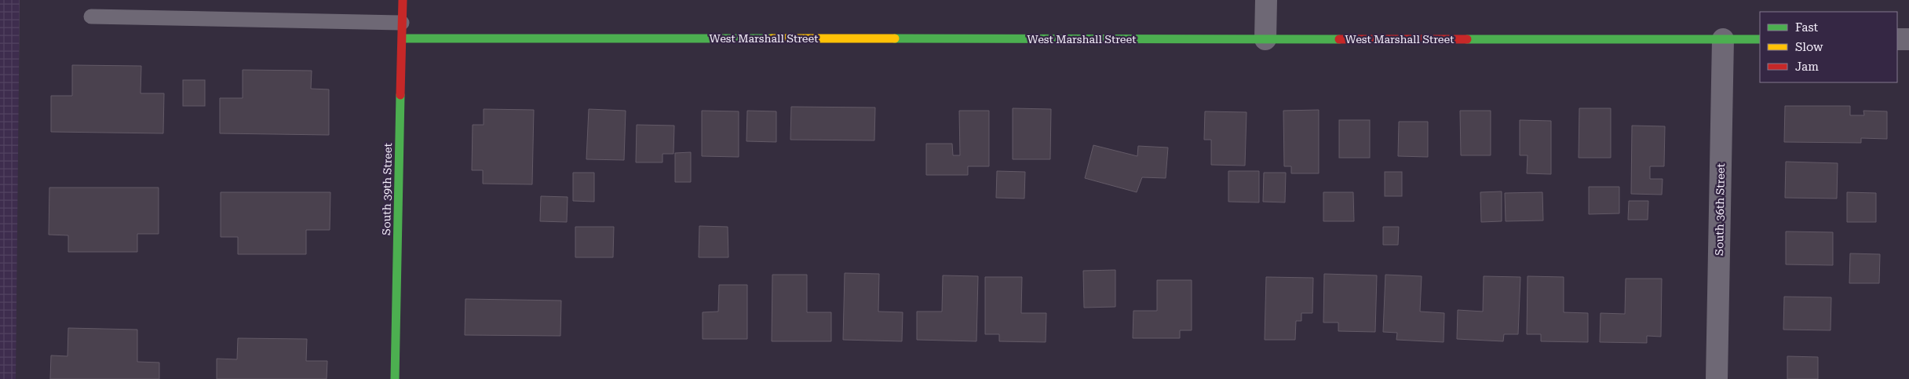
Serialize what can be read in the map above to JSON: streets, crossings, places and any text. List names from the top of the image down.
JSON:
{
  "streets": {
    "street": ["West Marshall Street", "South 39th Street", "South 36th Street"]
  },
  "crossings": [
    ["West Marshall Street", "South 39th Street"],
    ["West Marshall Street", "South 36th Street"]
  ],
  "legend": ["Fast", "Slow", "Jam"]
}
